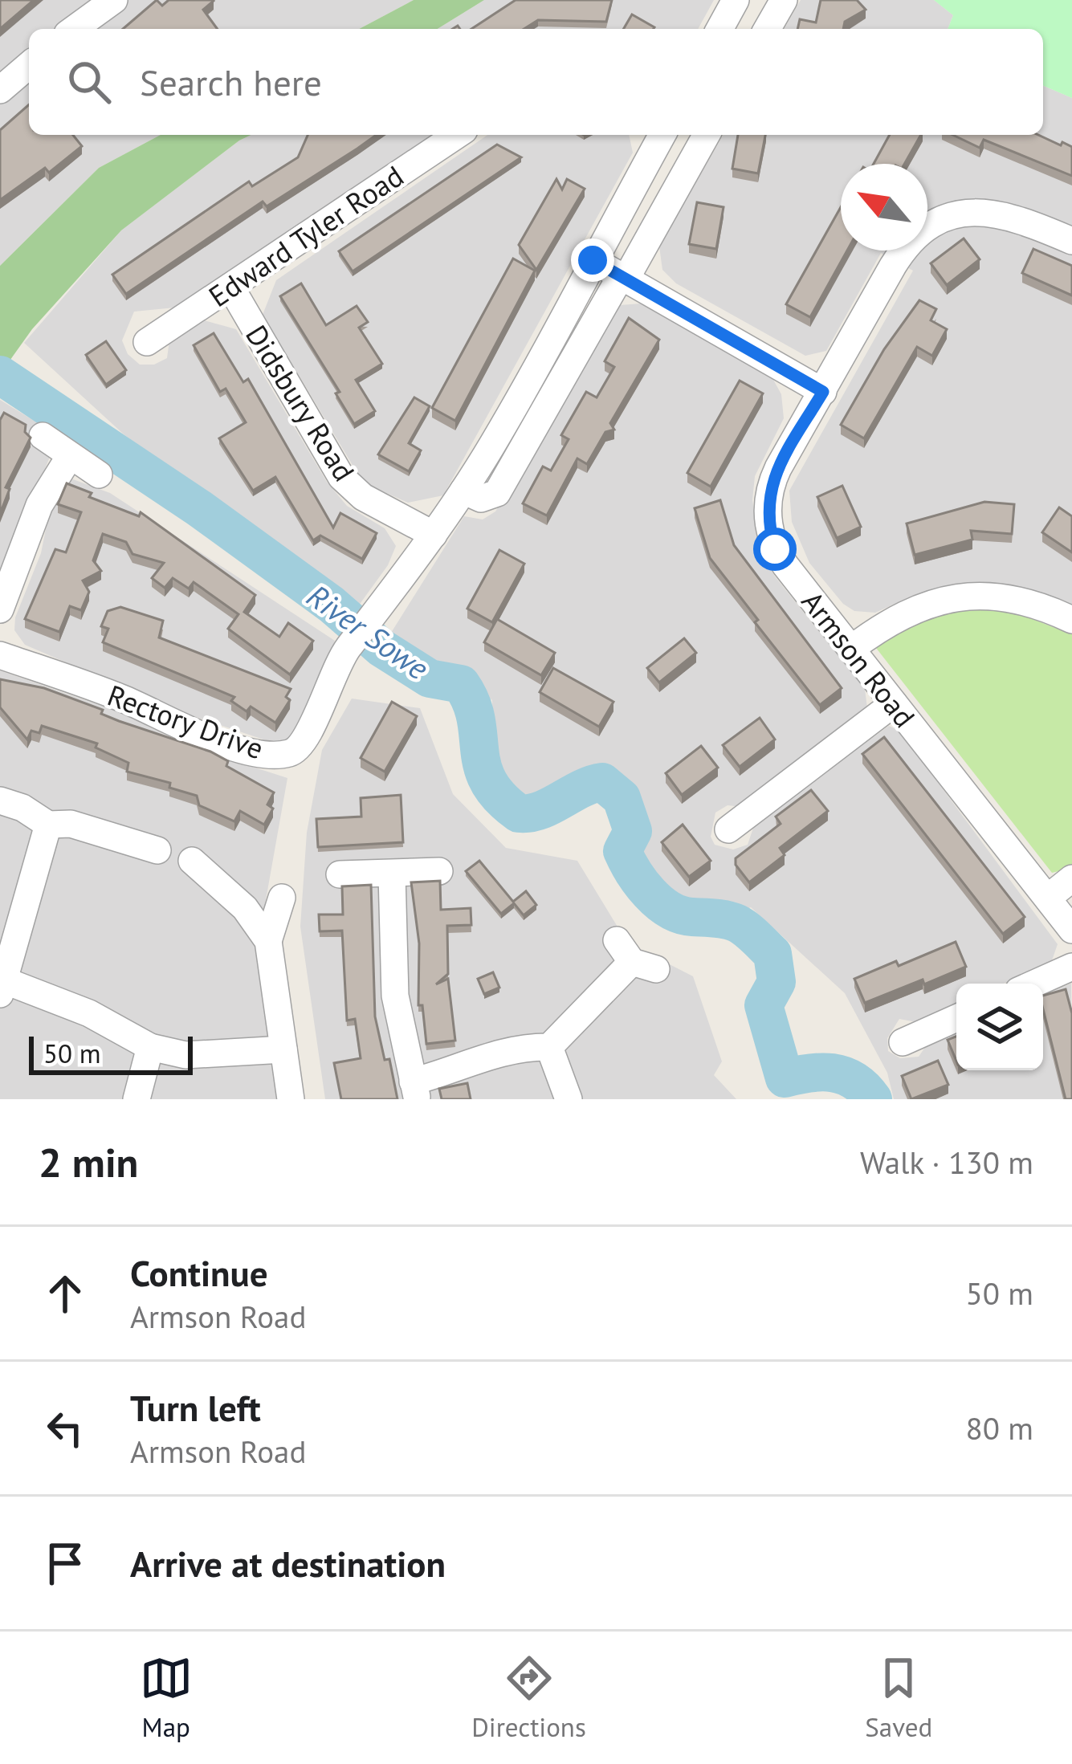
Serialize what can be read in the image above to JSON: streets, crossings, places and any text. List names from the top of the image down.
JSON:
{
  "streets": {
    "street": [
      "Edward Tyler Road",
      "Didsbury Road",
      "Armson Road",
      "Rectory Drive"
    ]
  },
  "crossings": [
    ["Edward Tyler Road", "Didsbury Road"],
    ["Didsbury Road", "Rectory Drive"]
  ],
  "water": ["River Sowe"],
  "scale_bar": "50 m",
  "north": "top left",
  "page": {
    "search": "Search here",
    "scale": "50 m",
    "heading": ["2 min", "Walk · 130 m"],
    "list": [
      ["Continue", "Armson Road", "50 m"],
      ["Turn left", "Armson Road", "80 m"],
      "Arrive at destination"
    ],
    "nav": ["Map", "Directions", "Saved"]
  }
}
